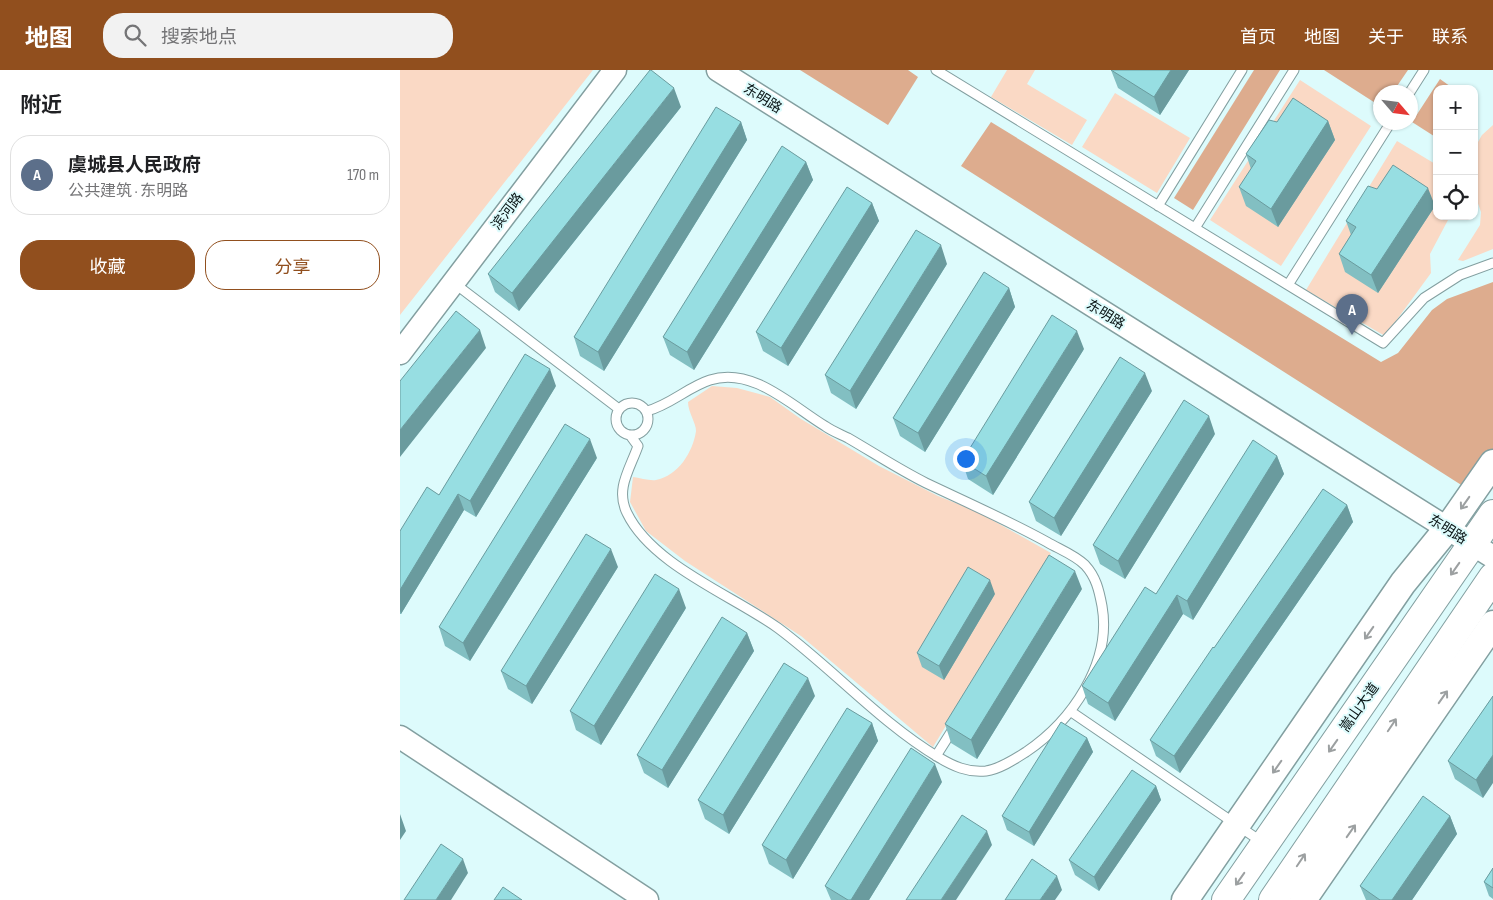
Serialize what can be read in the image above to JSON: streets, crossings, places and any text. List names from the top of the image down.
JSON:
{
  "streets": {
    "main road": ["嵩山大道"],
    "street": ["东明路", "滨河路"]
  },
  "crossings": [
    ["东明路", "嵩山大道"]
  ],
  "north": "bottom right",
  "page": {
    "header": "地图",
    "search": "搜索地点",
    "nav": [
      "首页",
      "地图",
      "关于",
      "联系"
    ],
    "heading": "附近",
    "map_buttons": ["+", "−"],
    "list": [
      {
        "mark": "A",
        "name": "虞城县人民政府",
        "note": "公共建筑 · 东明路",
        "value": "170 m"
      }
    ],
    "buttons": ["收藏", "分享"],
    "pins": "A"
  }
}
